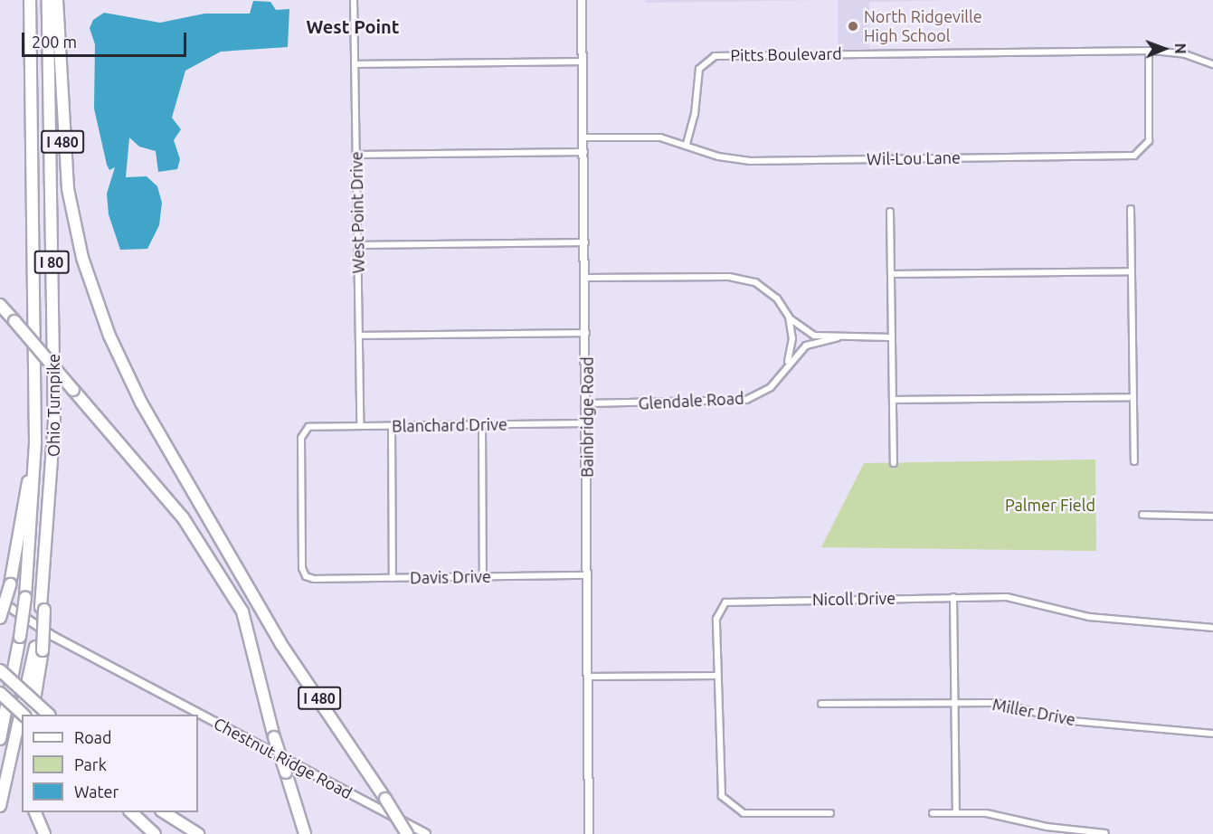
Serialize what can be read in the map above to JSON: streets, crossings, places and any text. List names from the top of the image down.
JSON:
{
  "streets": {
    "highway": ["I 480", "I 80", "Ohio Turnpike"],
    "street": [
      "Pitts Boulevard",
      "Wil-Lou Lane",
      "West Point Drive",
      "Glendale Road",
      "Bainbridge Road",
      "Blanchard Drive",
      "Davis Drive",
      "Nicoll Drive",
      "Miller Drive",
      "Chestnut Ridge Road"
    ]
  },
  "crossings": [
    ["Pitts Boulevard", "Wil-Lou Lane"],
    ["Wil-Lou Lane", "Bainbridge Road"],
    ["West Point Drive", "Blanchard Drive"],
    ["Glendale Road", "Bainbridge Road"],
    ["Bainbridge Road", "Blanchard Drive"],
    ["Bainbridge Road", "Davis Drive"],
    ["Blanchard Drive", "Davis Drive"]
  ],
  "districts": ["West Point"],
  "parks": ["Palmer Field"],
  "places": ["North Ridgeville High School"],
  "legend": ["Road", "Park", "Water"],
  "scale_bar": "200 m",
  "north": "right"
}
